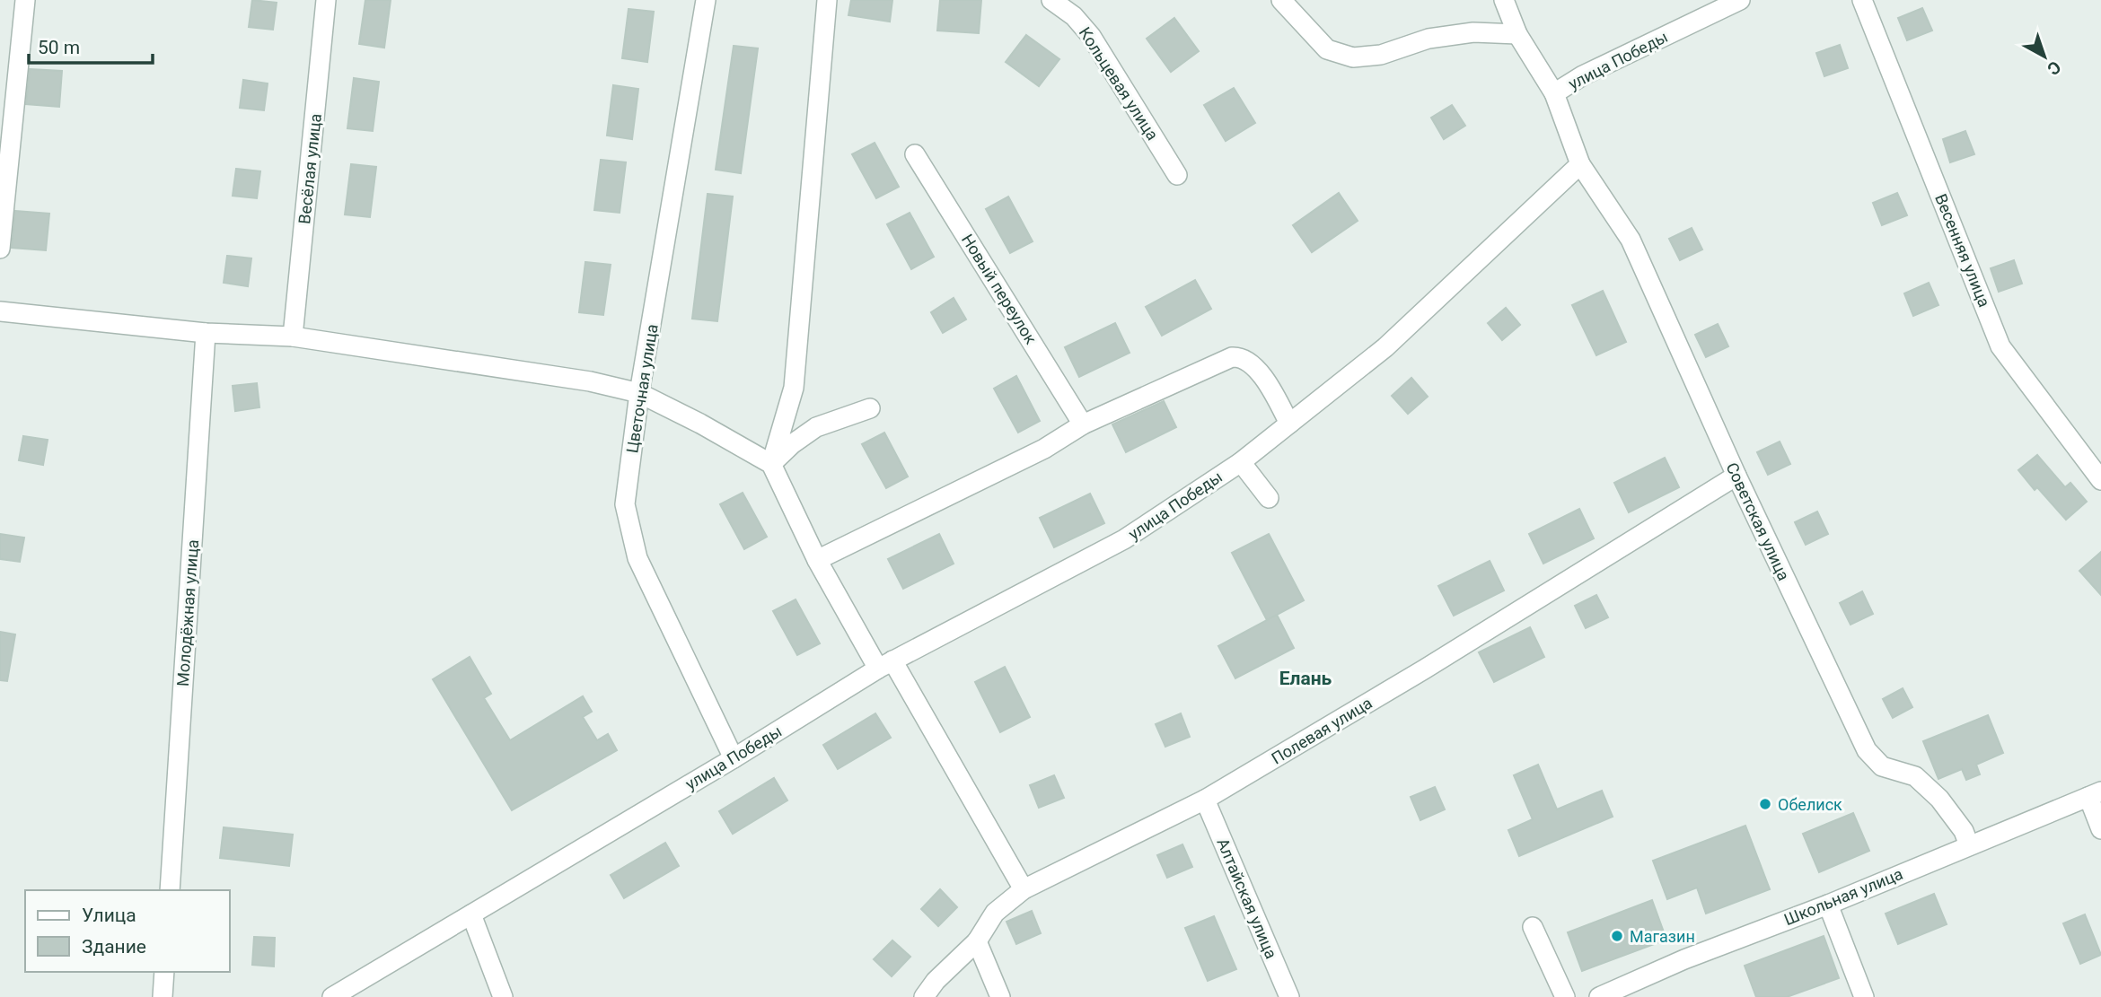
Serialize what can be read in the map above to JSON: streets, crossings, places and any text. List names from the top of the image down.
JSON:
{
  "streets": {
    "street": [
      "улица Победы",
      "Кольцевая улица",
      "Весёлая улица",
      "Весенняя улица",
      "Новый переулок",
      "Цветочная улица",
      "Советская улица",
      "Молодёжная улица",
      "Полевая улица",
      "Школьная улица",
      "Алтайская улица"
    ]
  },
  "crossings": [
    ["улица Победы", "Цветочная улица"],
    ["улица Победы", "Советская улица"],
    ["Советская улица", "Полевая улица"],
    ["Советская улица", "Школьная улица"],
    ["Полевая улица", "Алтайская улица"]
  ],
  "districts": ["Елань"],
  "places": ["Обелиск", "Магазин"],
  "legend": ["Улица", "Здание"],
  "scale_bar": "50 m",
  "north": "bottom right"
}
